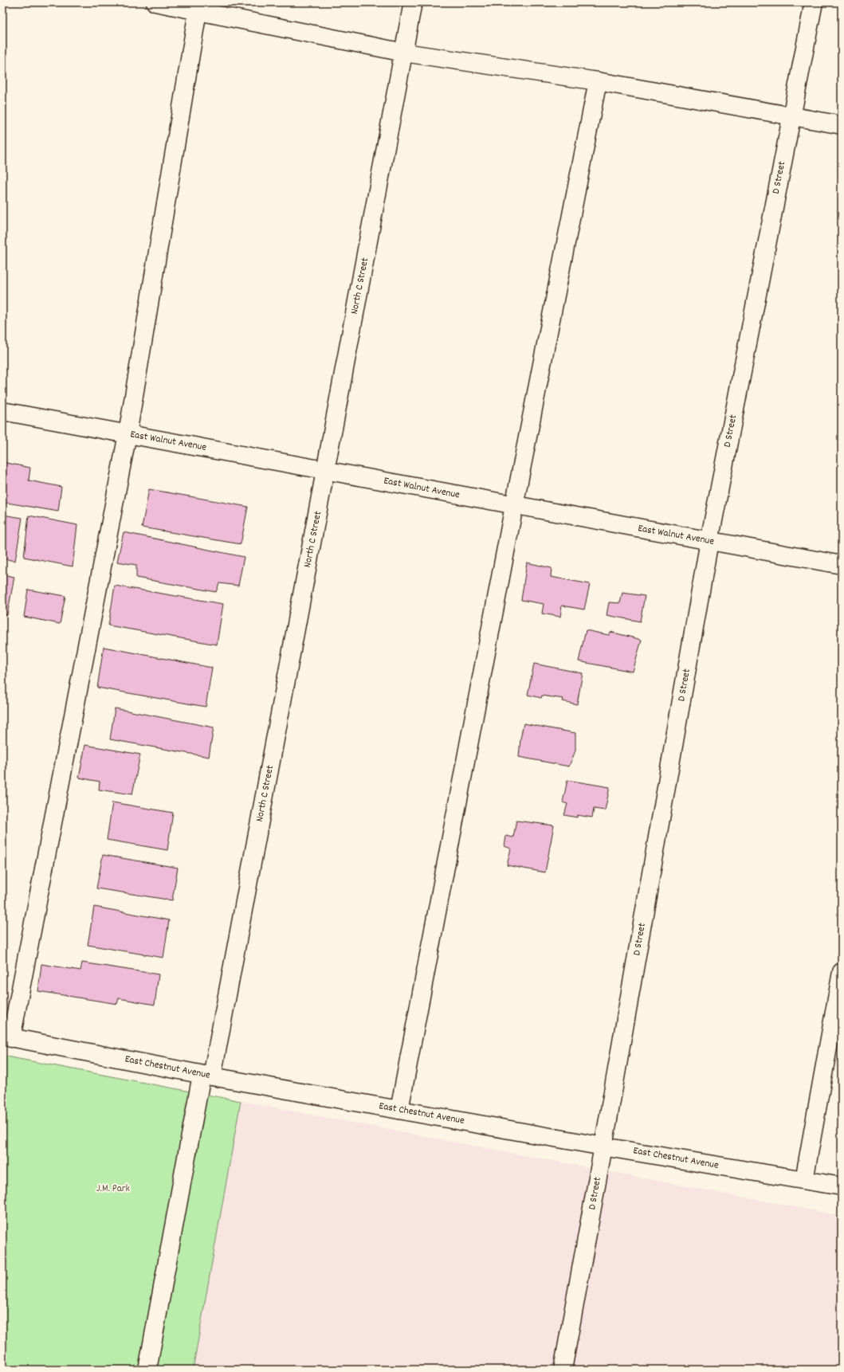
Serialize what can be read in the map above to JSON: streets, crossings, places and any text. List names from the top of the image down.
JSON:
{
  "streets": {
    "street": [
      "D Street",
      "North C Street",
      "East Walnut Avenue",
      "East Chestnut Avenue"
    ]
  },
  "crossings": [
    ["D Street", "East Walnut Avenue"],
    ["D Street", "East Chestnut Avenue"],
    ["North C Street", "East Walnut Avenue"],
    ["North C Street", "East Chestnut Avenue"]
  ],
  "parks": ["J.M. Park"]
}
